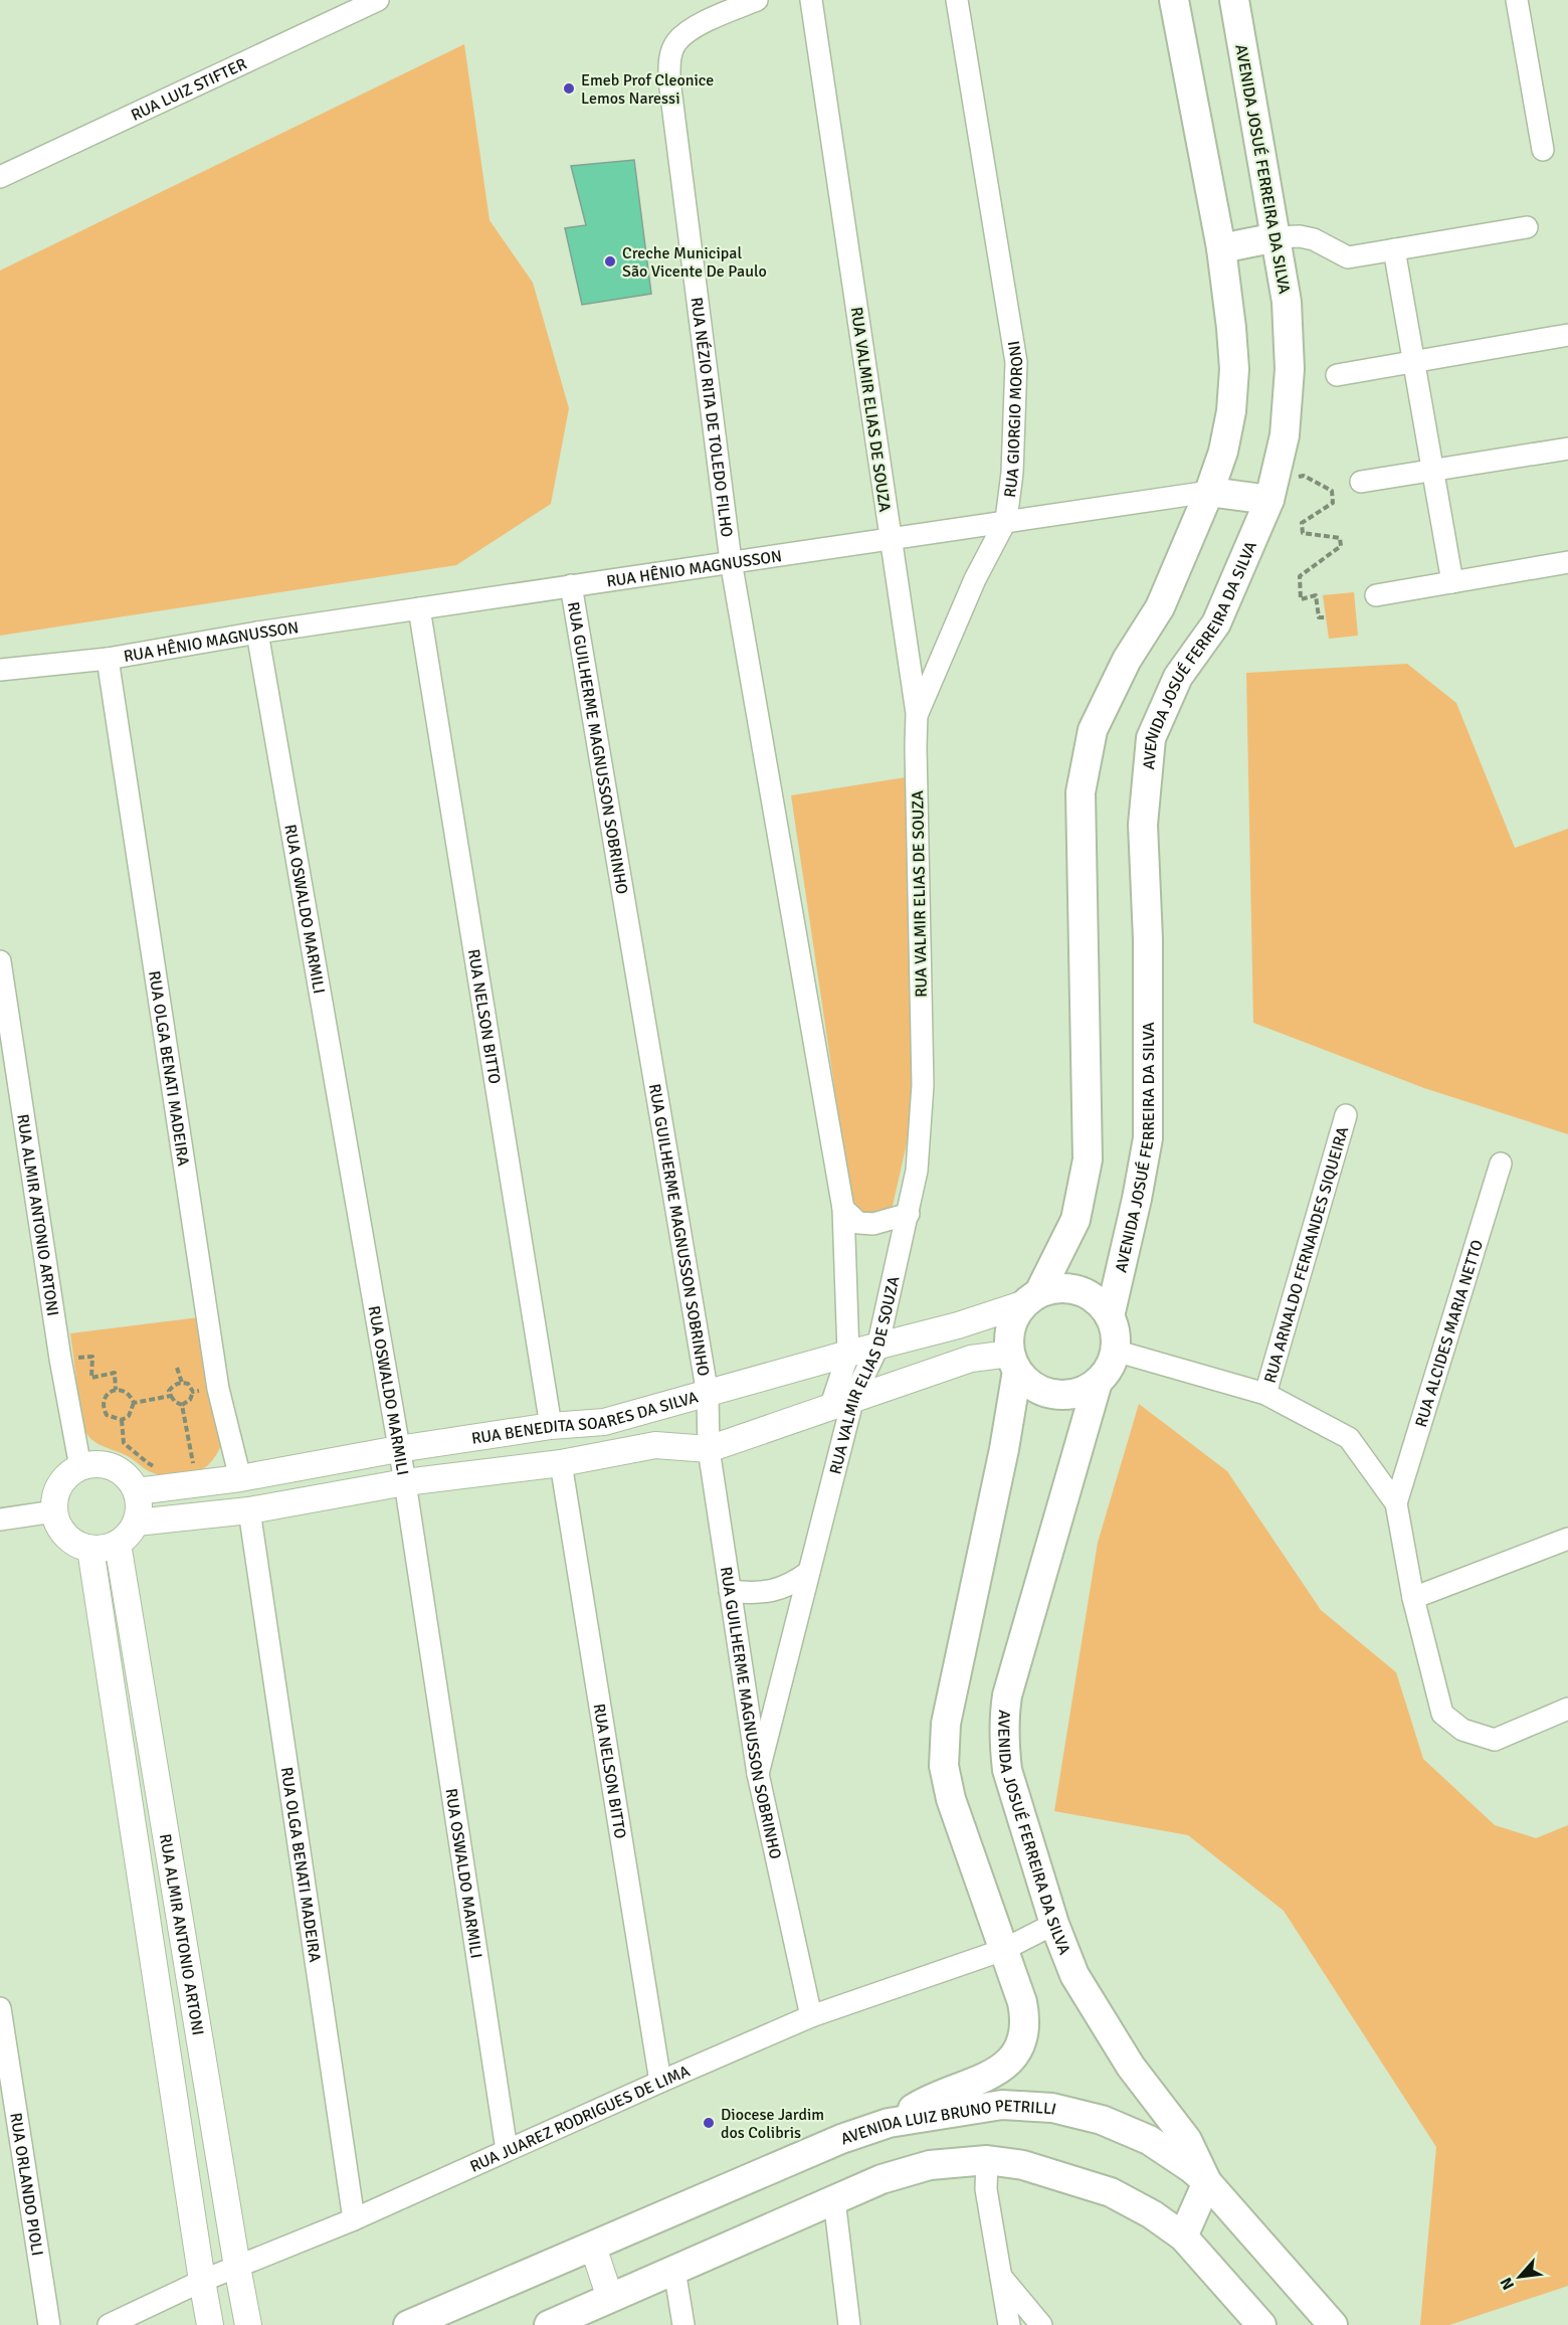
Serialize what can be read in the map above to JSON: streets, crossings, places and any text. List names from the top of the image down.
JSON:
{
  "streets": {
    "main road": ["AVENIDA JOSUÉ FERREIRA DA SILVA", "AVENIDA LUIZ BRUNO PETRILLI"],
    "street": [
      "RUA LUIZ STIFTER",
      "RUA VALMIR ELIAS DE SOUZA",
      "RUA NÉZIO RITA DE TOLEDO FILHO",
      "RUA GIORGIO MORONI",
      "RUA HÊNIO MAGNUSSON",
      "RUA GUILHERME MAGNUSSON SOBRINHO",
      "RUA OSWALDO MARMILI",
      "RUA NELSON BITTO",
      "RUA OLGA BENATI MADEIRA",
      "RUA ALMIR ANTONIO ARTONI",
      "RUA ARNALDO FERNANDES SIQUEIRA",
      "RUA ALCIDES MARIA NETTO",
      "RUA BENEDITA SOARES DA SILVA",
      "RUA JUAREZ RODRIGUES DE LIMA",
      "RUA ORLANDO PIOLI"
    ]
  },
  "crossings": [
    ["AVENIDA JOSUÉ FERREIRA DA SILVA", "RUA BENEDITA SOARES DA SILVA"],
    ["AVENIDA JOSUÉ FERREIRA DA SILVA", "RUA JUAREZ RODRIGUES DE LIMA"],
    ["AVENIDA JOSUÉ FERREIRA DA SILVA", "AVENIDA LUIZ BRUNO PETRILLI"],
    ["RUA VALMIR ELIAS DE SOUZA", "RUA GIORGIO MORONI"],
    ["RUA VALMIR ELIAS DE SOUZA", "RUA HÊNIO MAGNUSSON"],
    ["RUA VALMIR ELIAS DE SOUZA", "RUA GUILHERME MAGNUSSON SOBRINHO"],
    ["RUA VALMIR ELIAS DE SOUZA", "RUA BENEDITA SOARES DA SILVA"],
    ["RUA NÉZIO RITA DE TOLEDO FILHO", "RUA HÊNIO MAGNUSSON"],
    ["RUA NÉZIO RITA DE TOLEDO FILHO", "RUA BENEDITA SOARES DA SILVA"],
    ["RUA GIORGIO MORONI", "RUA HÊNIO MAGNUSSON"],
    ["RUA HÊNIO MAGNUSSON", "RUA GUILHERME MAGNUSSON SOBRINHO"],
    ["RUA HÊNIO MAGNUSSON", "RUA OSWALDO MARMILI"],
    ["RUA HÊNIO MAGNUSSON", "RUA NELSON BITTO"],
    ["RUA HÊNIO MAGNUSSON", "RUA OLGA BENATI MADEIRA"],
    ["RUA GUILHERME MAGNUSSON SOBRINHO", "RUA BENEDITA SOARES DA SILVA"],
    ["RUA GUILHERME MAGNUSSON SOBRINHO", "RUA JUAREZ RODRIGUES DE LIMA"],
    ["RUA OSWALDO MARMILI", "RUA BENEDITA SOARES DA SILVA"],
    ["RUA OSWALDO MARMILI", "RUA JUAREZ RODRIGUES DE LIMA"],
    ["RUA NELSON BITTO", "RUA BENEDITA SOARES DA SILVA"],
    ["RUA NELSON BITTO", "RUA JUAREZ RODRIGUES DE LIMA"],
    ["RUA OLGA BENATI MADEIRA", "RUA BENEDITA SOARES DA SILVA"],
    ["RUA OLGA BENATI MADEIRA", "RUA JUAREZ RODRIGUES DE LIMA"],
    ["RUA ALMIR ANTONIO ARTONI", "RUA BENEDITA SOARES DA SILVA"],
    ["RUA ALMIR ANTONIO ARTONI", "RUA JUAREZ RODRIGUES DE LIMA"]
  ],
  "places": ["Emeb Prof Cleonice Lemos Naressi", "Creche Municipal São Vicente De Paulo", "Diocese Jardim dos Colibris"],
  "north": "bottom left"
}
